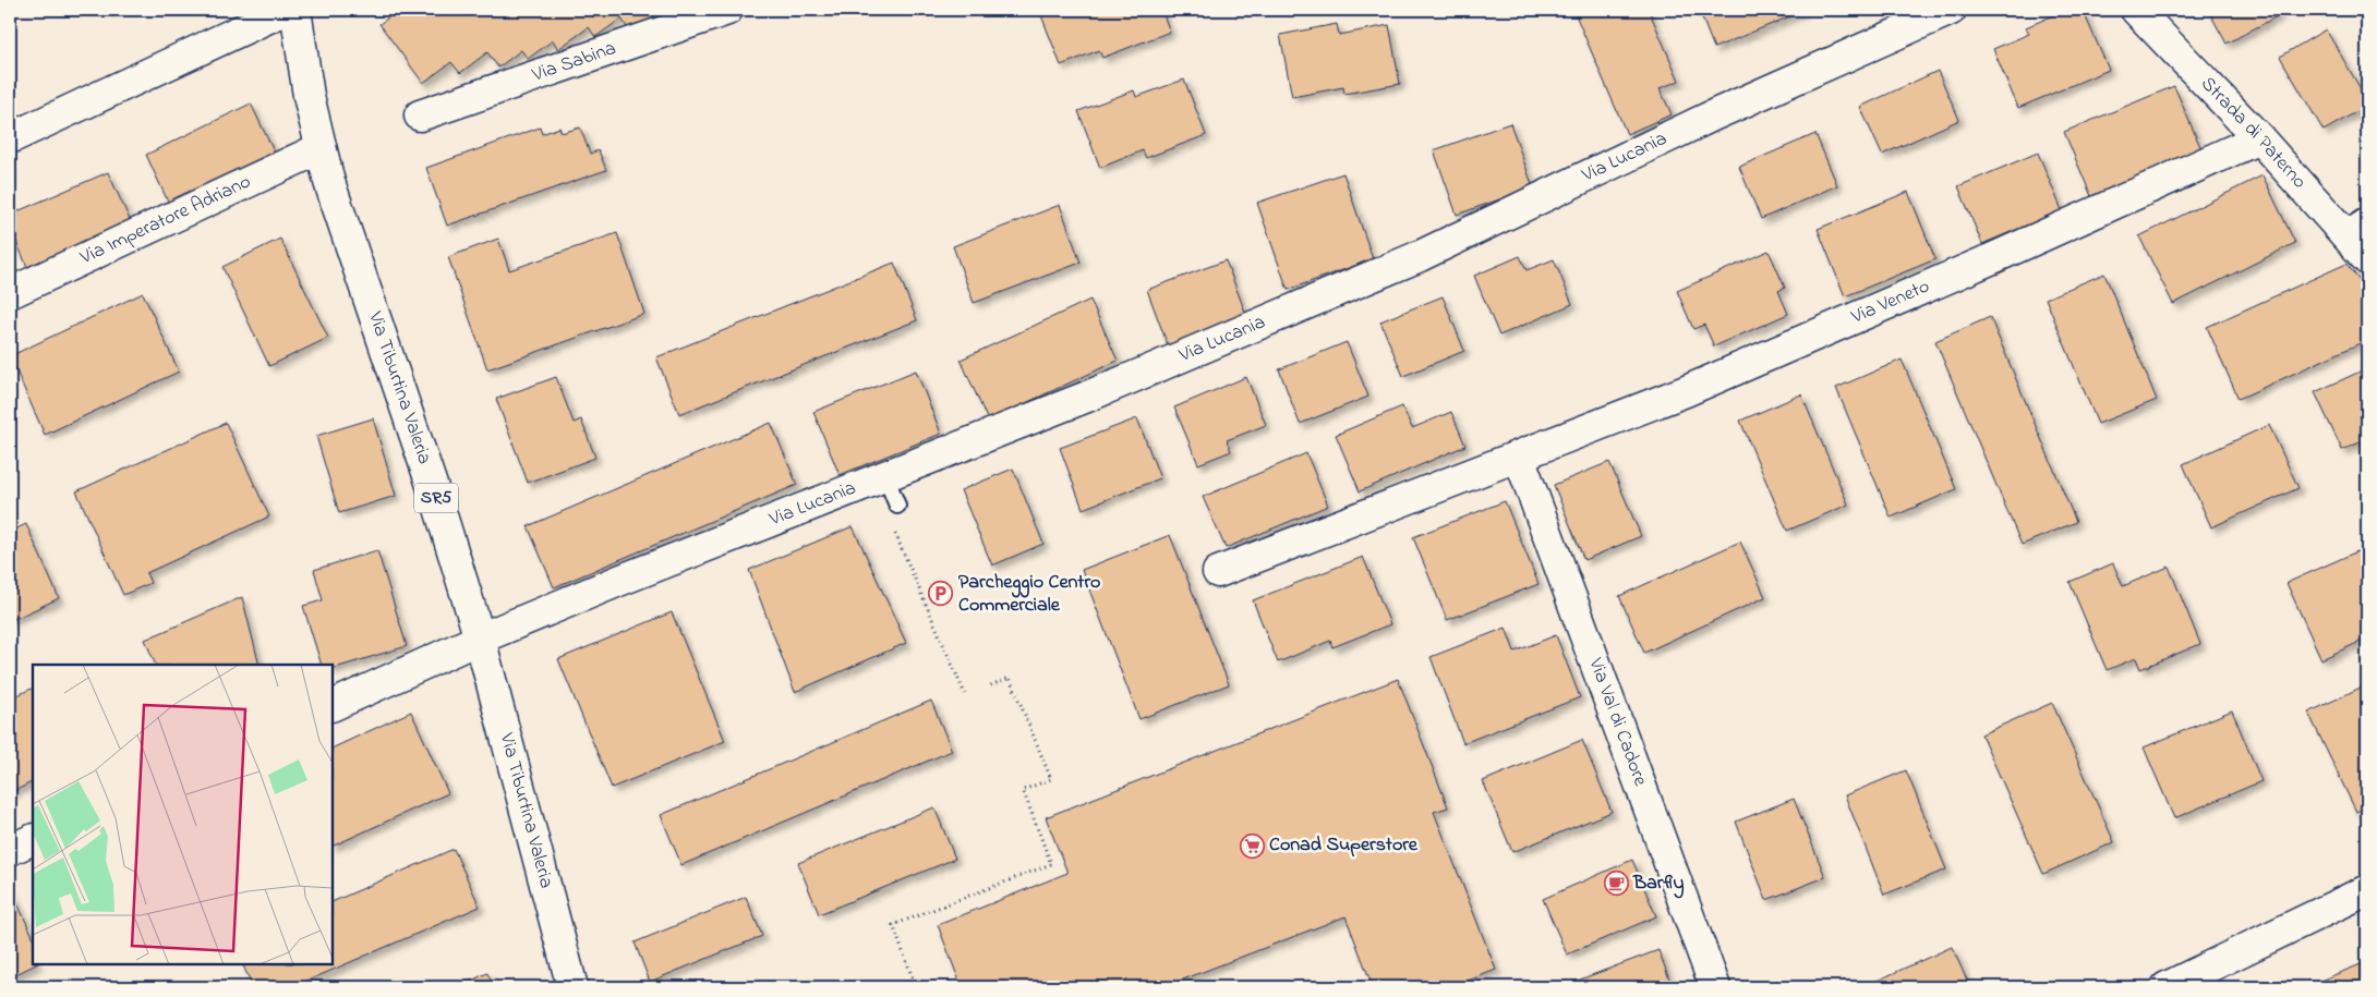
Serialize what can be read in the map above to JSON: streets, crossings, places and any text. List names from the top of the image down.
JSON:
{
  "streets": {
    "street": [
      "Via Sabina",
      "Strada di Paterno",
      "Via Lucania",
      "Via Imperatore Adriano",
      "Via Veneto",
      "Via Tiburtina Valeria",
      "SR5",
      "Via Val di Cadore"
    ]
  },
  "crossings": [
    ["Strada di Paterno", "Via Veneto"],
    ["Via Lucania", "Via Tiburtina Valeria"],
    ["Via Imperatore Adriano", "Via Tiburtina Valeria"],
    ["Via Veneto", "Via Val di Cadore"]
  ],
  "places": {
    "parking": ["Parcheggio Centro Commerciale"],
    "supermarket": ["Conad Superstore"],
    "cafe": ["Barfly"]
  }
}
